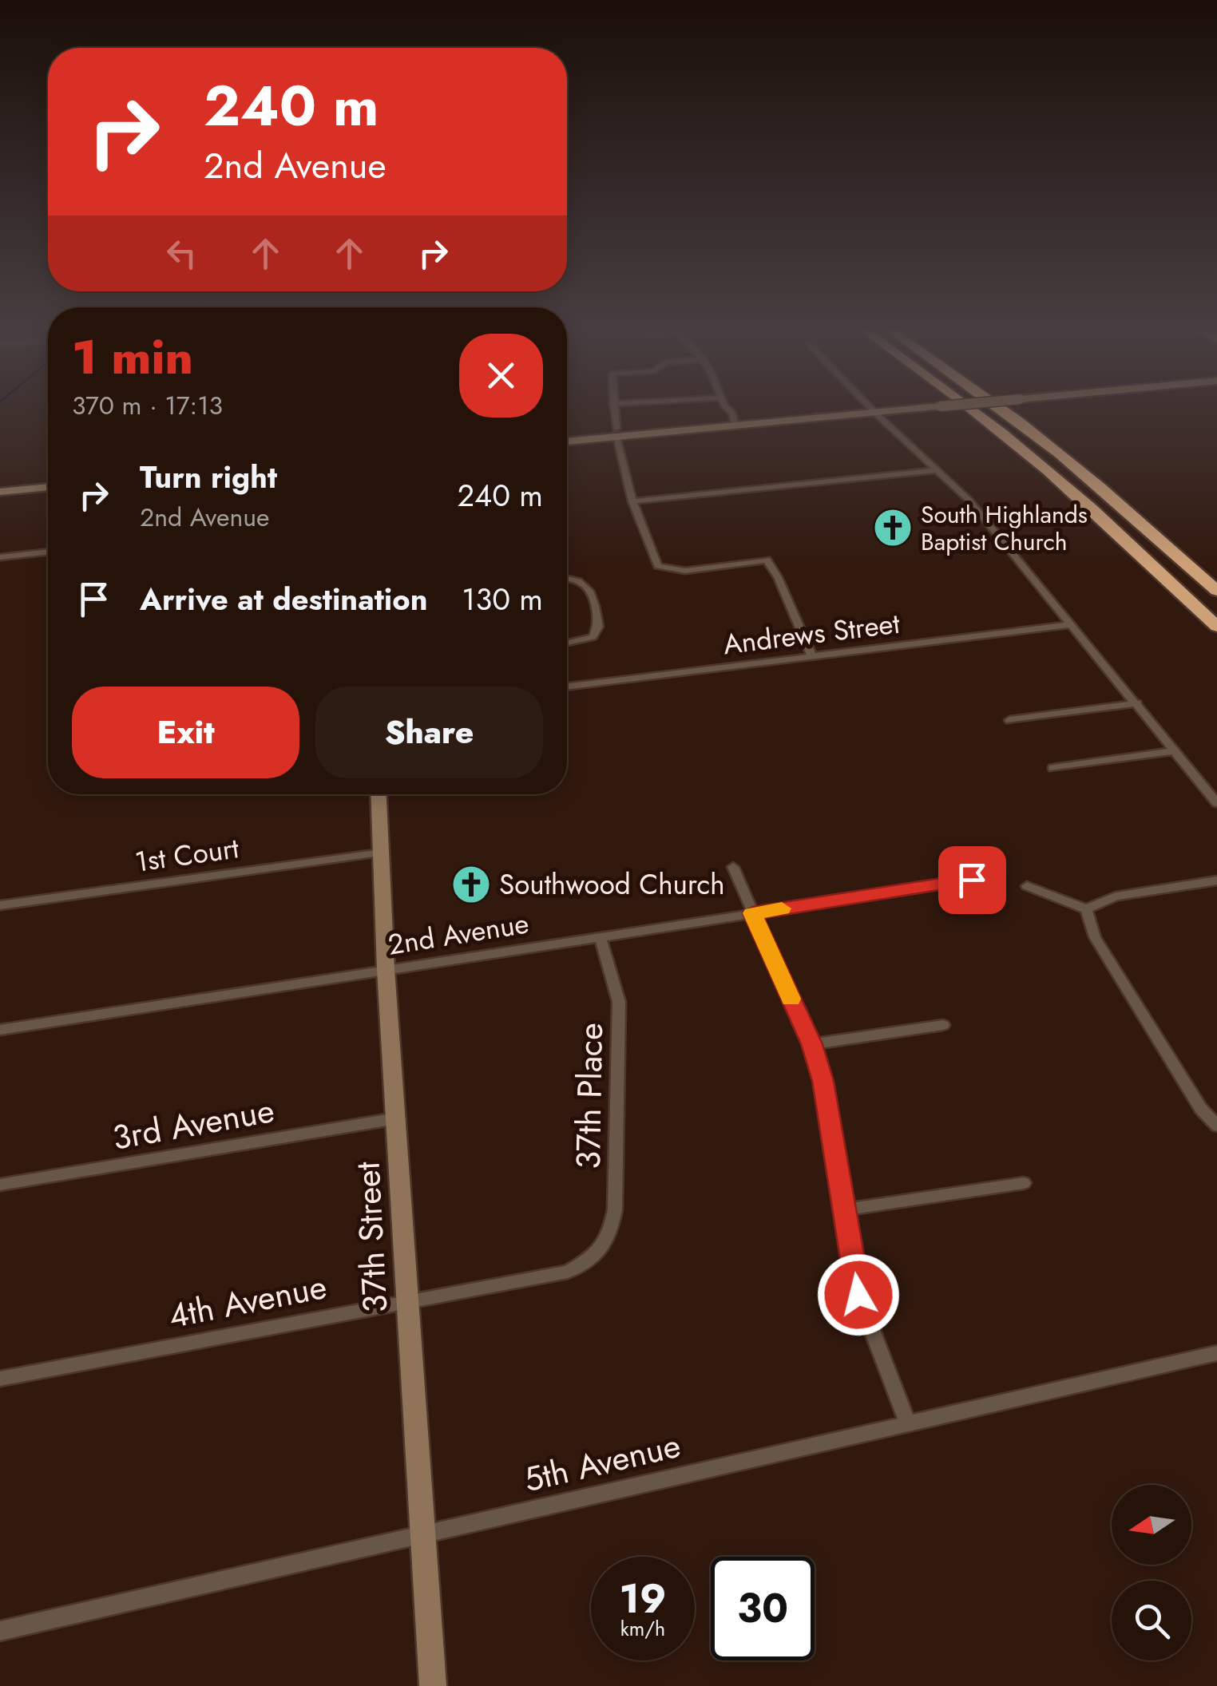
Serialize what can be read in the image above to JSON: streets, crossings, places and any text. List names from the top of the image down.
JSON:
{
  "streets": {
    "street": [
      "Andrews Street",
      "1st Court",
      "2nd Avenue",
      "37th Place",
      "3rd Avenue",
      "37th Street",
      "4th Avenue",
      "5th Avenue"
    ]
  },
  "crossings": [
    ["1st Court", "37th Street"],
    ["2nd Avenue", "37th Place"],
    ["2nd Avenue", "37th Street"],
    ["37th Place", "4th Avenue"],
    ["3rd Avenue", "37th Street"],
    ["37th Street", "4th Avenue"],
    ["37th Street", "5th Avenue"]
  ],
  "places": {
    "church": ["South Highlands Baptist Church", "Southwood Church"]
  },
  "north": "left",
  "page": {
    "turn": ["240 m", "2nd Avenue"],
    "heading": ["1 min", "370 m · 17:13"],
    "list": [
      {
        "name": "Turn right",
        "note": "2nd Avenue",
        "value": "240 m"
      },
      {
        "name": "Arrive at destination",
        "value": "130 m"
      }
    ],
    "buttons": ["Exit", "Share"],
    "speed": "19 km/h",
    "limit": "30"
  }
}
